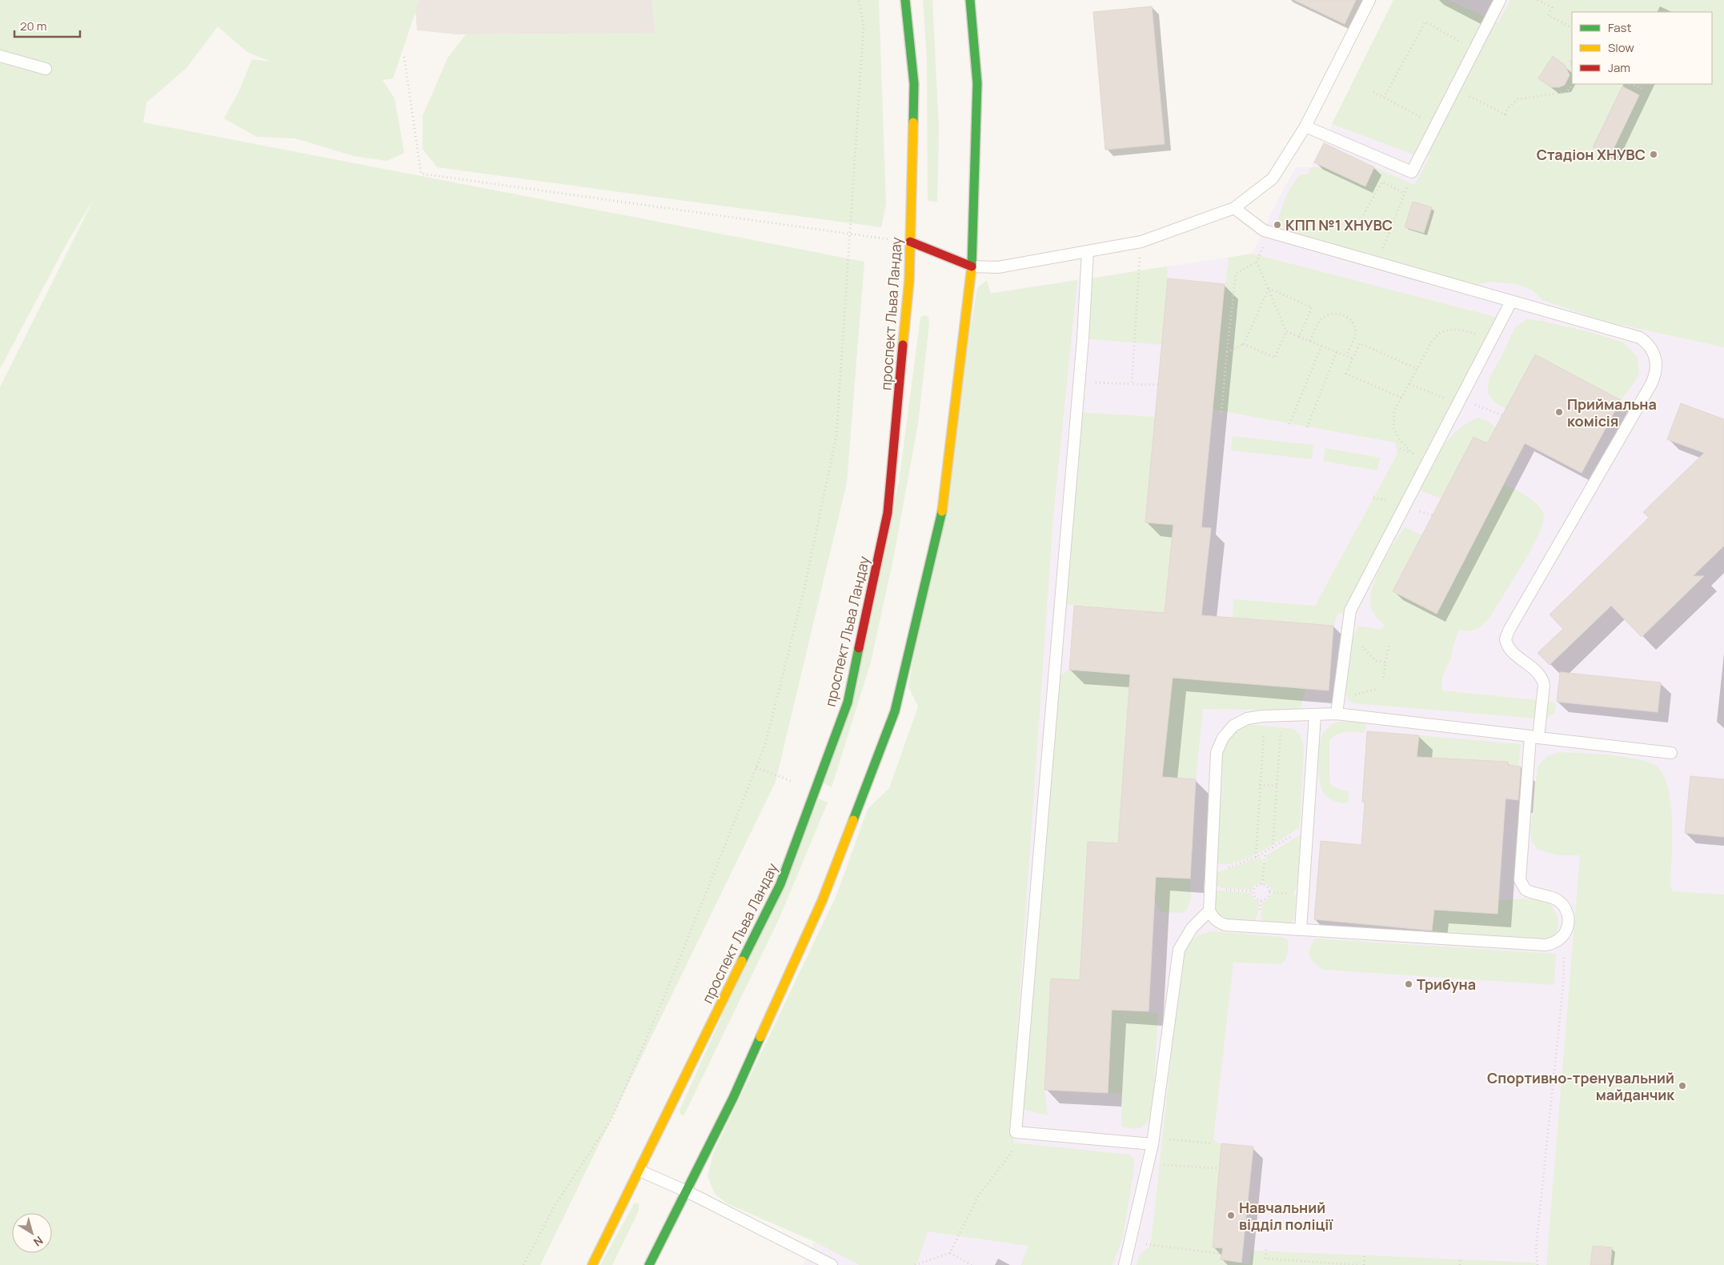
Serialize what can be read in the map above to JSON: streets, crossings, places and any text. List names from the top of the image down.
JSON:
{
  "streets": {
    "main road": ["проспект Льва Ландау"]
  },
  "places": [
    "Стадіон ХНУВС",
    "КПП №1 ХНУВС",
    "Приймальна комісія",
    "Трибуна",
    "Спортивно-тренувальний майданчик",
    "Навчальний відділ поліції"
  ],
  "legend": ["Fast", "Slow", "Jam"],
  "scale_bar": "20 m",
  "north": "bottom right"
}
